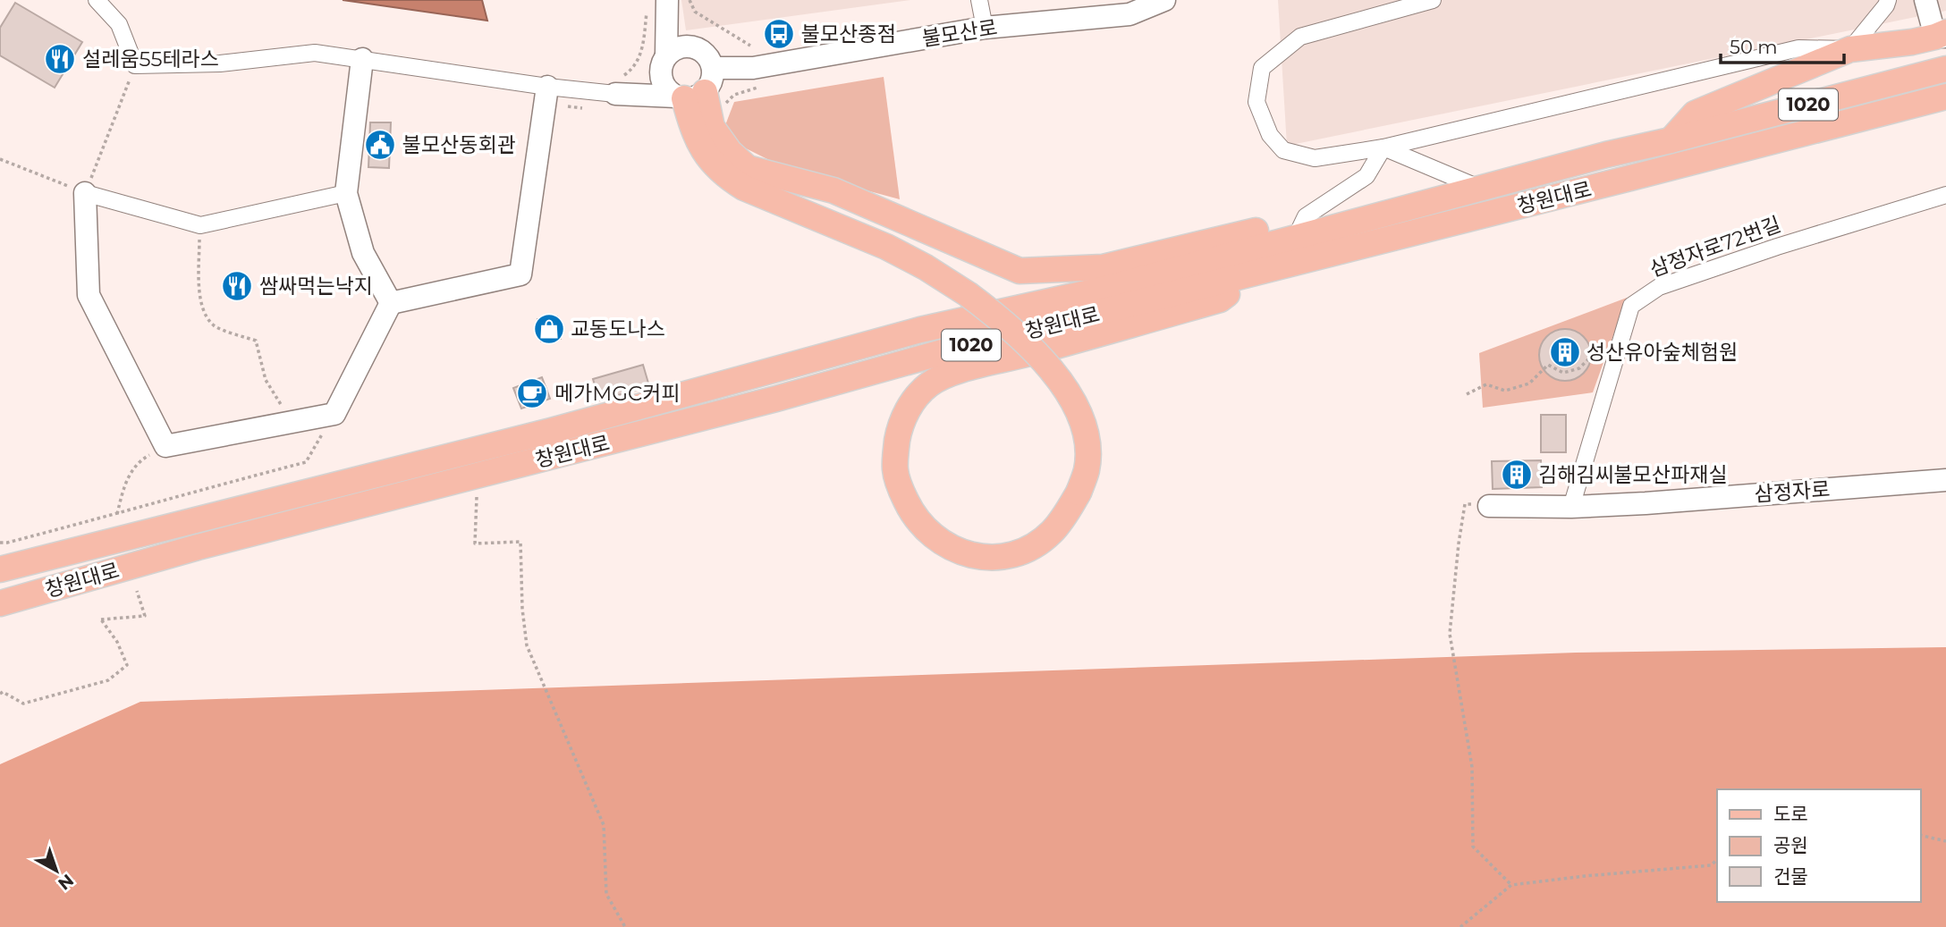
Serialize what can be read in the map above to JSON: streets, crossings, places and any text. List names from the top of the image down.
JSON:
{
  "streets": {
    "main road": ["1020", "창원대로"],
    "street": ["불모산로", "삼정자로72번길", "삼정자로"]
  },
  "crossings": [
    ["삼정자로72번길", "삼정자로"]
  ],
  "places": {
    "bus stop": ["불모산종점"],
    "restaurant": ["설레움55테라스", "쌈싸먹는낙지"],
    "public building": ["불모산동회관"],
    "shop": ["교동도나스"],
    "building": ["성산유아숲체험원", "김해김씨불모산파재실"],
    "cafe": ["메가MGC커피"]
  },
  "legend": ["도로", "공원", "건물"],
  "scale_bar": "50 m",
  "north": "bottom right"
}
